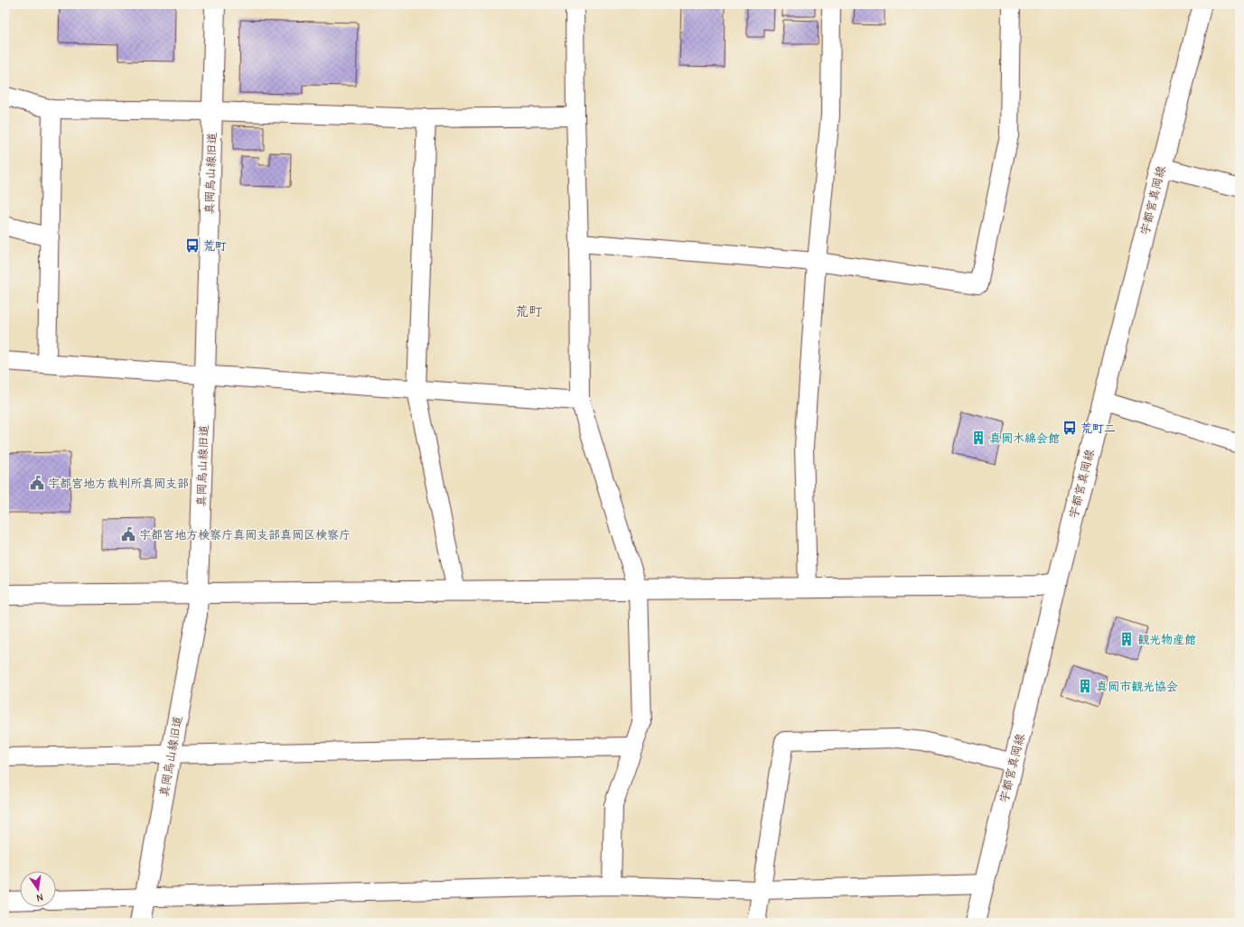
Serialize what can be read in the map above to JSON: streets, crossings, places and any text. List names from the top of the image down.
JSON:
{
  "streets": {
    "street": ["真岡烏山線旧道", "宇都宮真岡線"]
  },
  "districts": ["荒町"],
  "places": {
    "bus stop": ["荒町", "荒町二"],
    "building": ["真岡木綿会館", "観光物産館", "真岡市観光協会"],
    "public building": ["宇都宮地方裁判所真岡支部", "宇都宮地方検察庁真岡支部真岡区検察庁"]
  },
  "north": "bottom"
}
